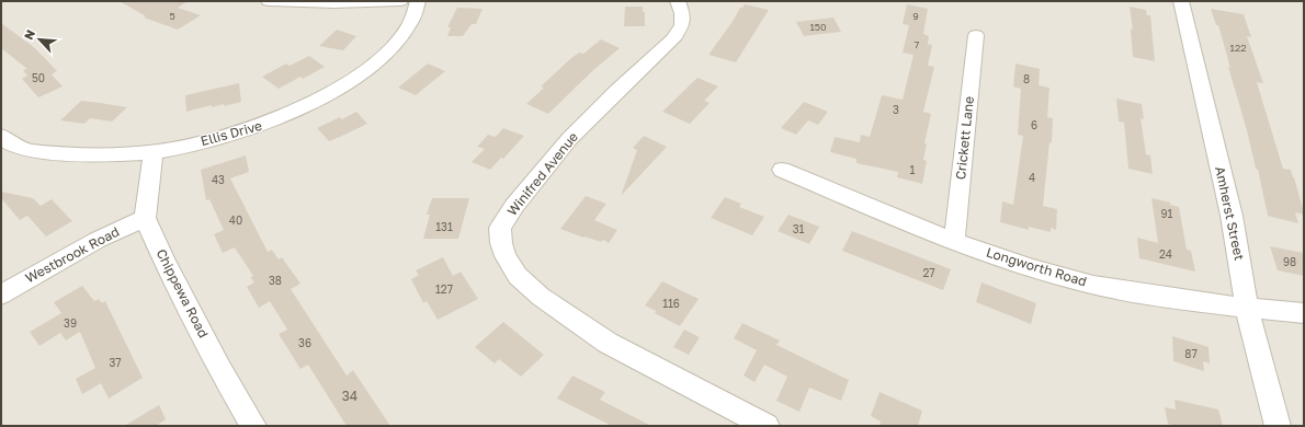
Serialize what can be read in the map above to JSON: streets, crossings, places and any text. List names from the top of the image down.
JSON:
{
  "streets": {
    "street": [
      "Ellis Drive",
      "Crickett Lane",
      "Winifred Avenue",
      "Amherst Street",
      "Westbrook Road",
      "Longworth Road",
      "Chippewa Road"
    ]
  },
  "crossings": [
    ["Ellis Drive", "Chippewa Road"],
    ["Crickett Lane", "Longworth Road"],
    ["Amherst Street", "Longworth Road"],
    ["Westbrook Road", "Chippewa Road"]
  ],
  "house_numbers": [
    "5",
    "9",
    "150",
    "7",
    "122",
    "50",
    "8",
    "3",
    "6",
    "1",
    "4",
    "43",
    "91",
    "40",
    "131",
    "31",
    "24",
    "98",
    "27",
    "38",
    "127",
    "116",
    "39",
    "36",
    "87",
    "37",
    "34"
  ],
  "north": "top left"
}
